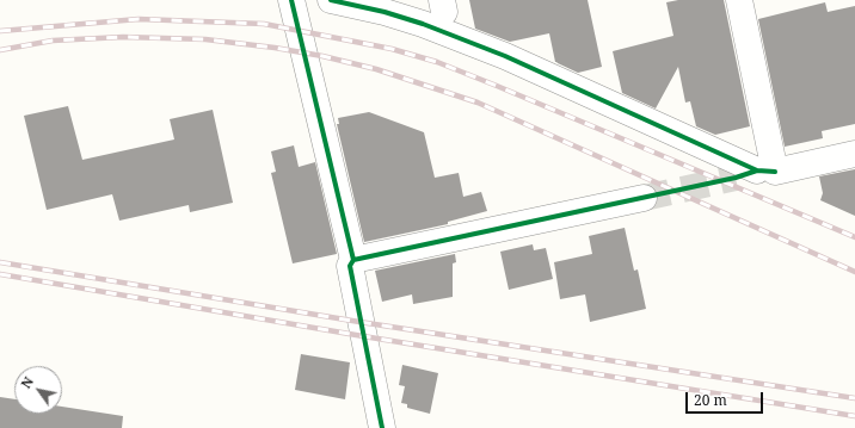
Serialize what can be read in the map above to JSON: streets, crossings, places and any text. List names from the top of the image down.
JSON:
{
  "scale_bar": "20 m",
  "north": "top left"
}
